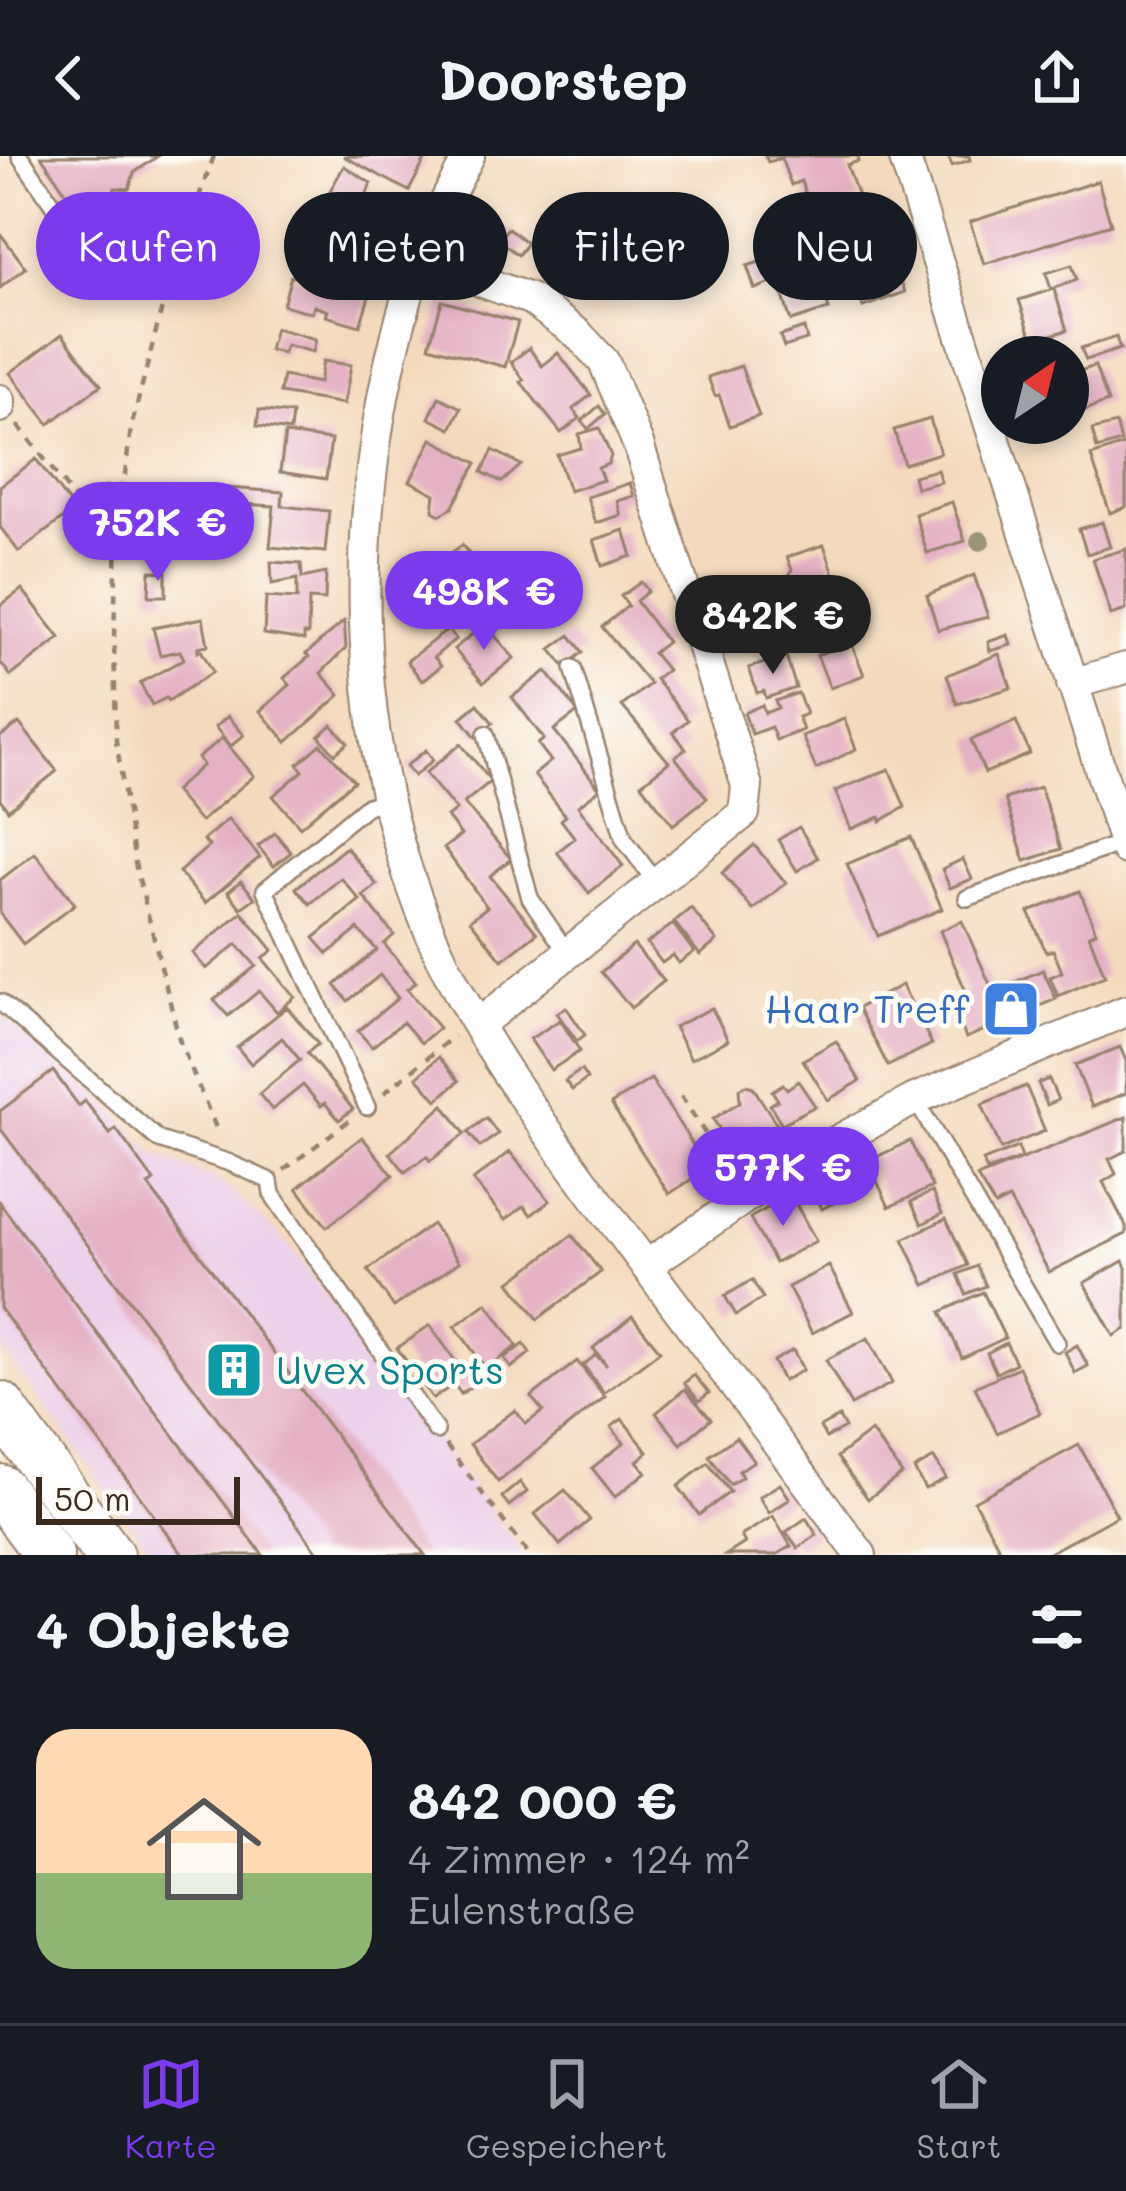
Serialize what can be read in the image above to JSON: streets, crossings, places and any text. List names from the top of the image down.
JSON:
{
  "places": {
    "shop": ["Haar Treff"],
    "building": ["Uvex Sports"]
  },
  "scale_bar": "50 m",
  "north": "top right",
  "page": {
    "header": "Doorstep",
    "chip": [
      "Kaufen",
      "Mieten",
      "Filter",
      "Neu"
    ],
    "price": [
      "752K €",
      "498K €",
      "842K €",
      "577K €"
    ],
    "scale": "50 m",
    "heading": "4 Objekte",
    "list": [
      {
        "name": "842 000 €",
        "note": "4 Zimmer · 124 m² · Eulenstraße"
      }
    ],
    "tabs": ["Karte", "Gespeichert", "Start"]
  }
}
